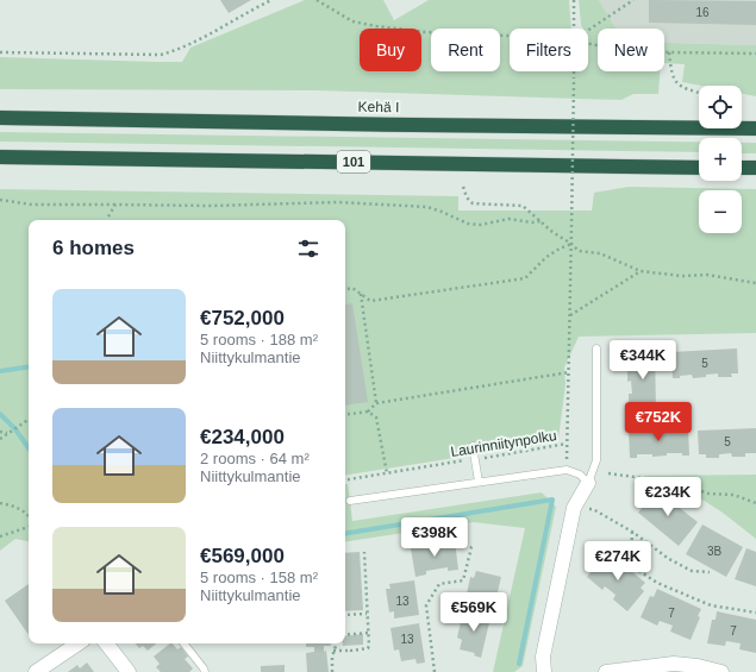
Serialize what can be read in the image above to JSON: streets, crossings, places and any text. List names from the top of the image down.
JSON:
{
  "streets": {
    "highway": ["Kehä I", "101"],
    "path": ["Laurinniitynpolku"]
  },
  "house_numbers": [
    "16",
    "5",
    "5",
    "3B",
    "13",
    "7",
    "7",
    "13"
  ],
  "page": {
    "chip": [
      "Buy",
      "Rent",
      "Filters",
      "New"
    ],
    "map_buttons": ["+", "−"],
    "heading": "6 homes",
    "list": [
      {
        "name": "€752,000",
        "note": "5 rooms · 188 m² · Niittykulmantie"
      },
      {
        "name": "€234,000",
        "note": "2 rooms · 64 m² · Niittykulmantie"
      },
      {
        "name": "€569,000",
        "note": "5 rooms · 158 m² · Niittykulmantie"
      }
    ],
    "price": [
      "€344K",
      "€752K",
      "€234K",
      "€398K",
      "€274K",
      "€569K"
    ]
  }
}
